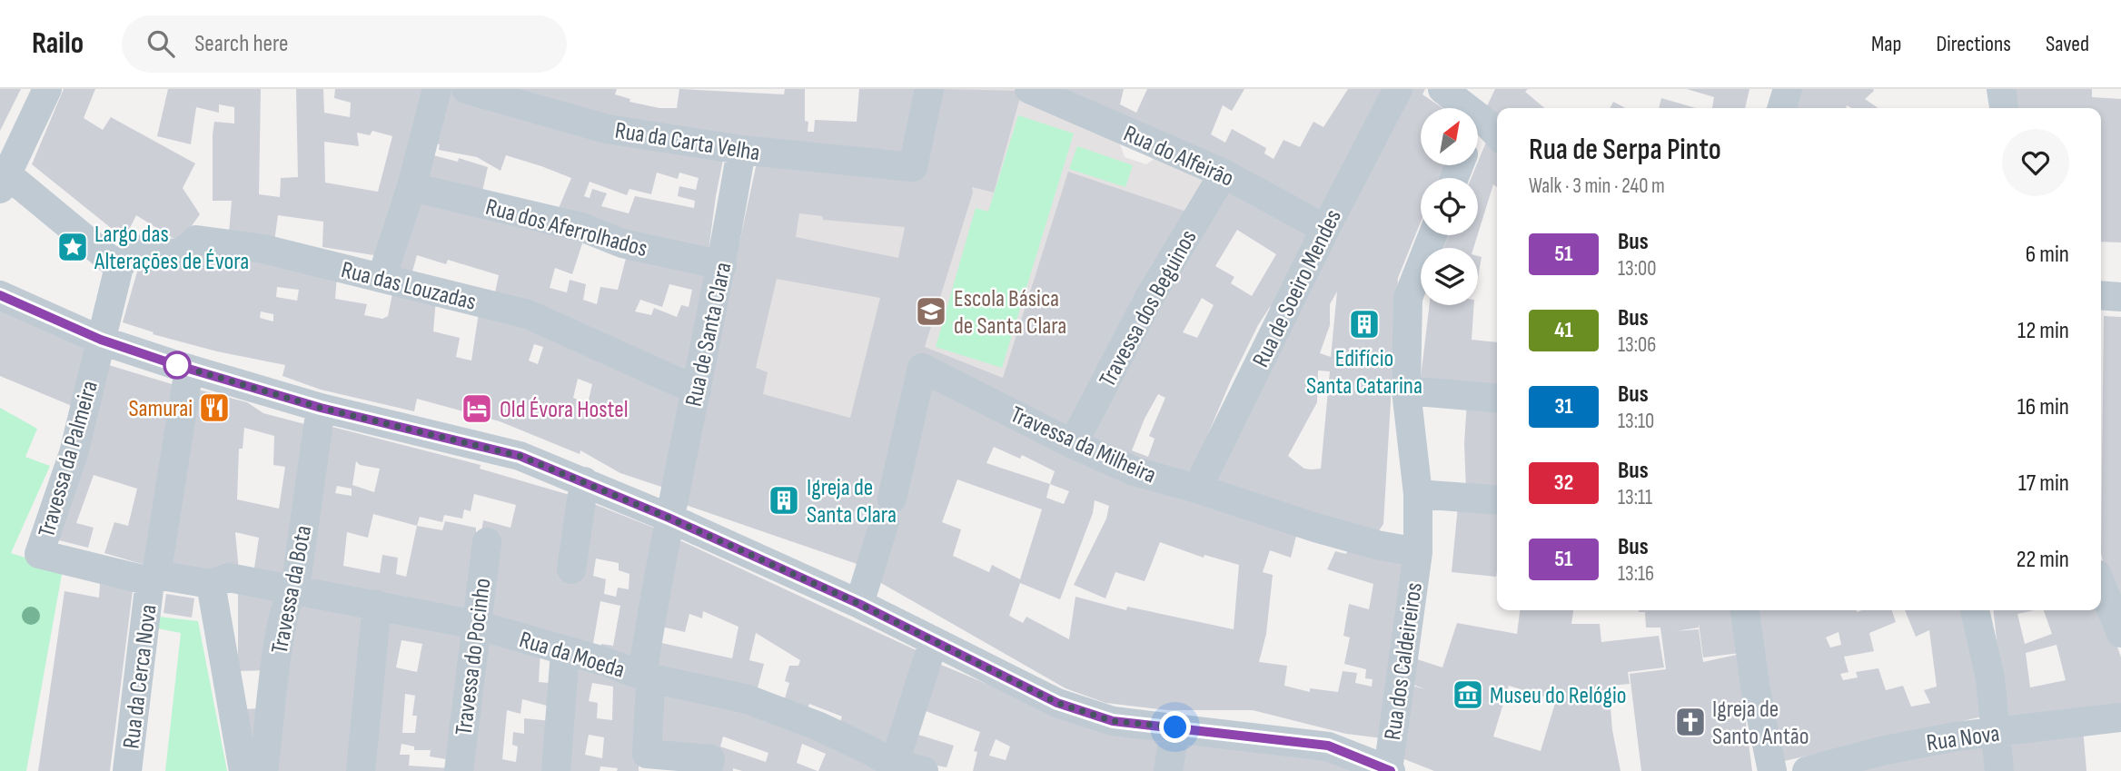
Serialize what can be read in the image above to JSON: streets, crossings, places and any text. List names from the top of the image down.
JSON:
{
  "streets": {
    "street": [
      "Rua da Carta Velha",
      "Rua do Alfeirão",
      "Rua dos Aferrolhados",
      "Rua das Louzadas",
      "Rua de Soeiro Mendes",
      "Travessa dos Beguinos",
      "Rua de Santa Clara",
      "Travessa da Milheira",
      "Travessa da Palmeira",
      "Travessa da Bota",
      "Rua da Moeda",
      "Travessa do Pocinho",
      "Rua dos Caldeireiros",
      "Rua da Cerca Nova",
      "Rua Nova"
    ]
  },
  "crossings": [
    ["Rua da Carta Velha", "Rua de Santa Clara"],
    ["Rua do Alfeirão", "Rua de Soeiro Mendes"],
    ["Rua do Alfeirão", "Travessa dos Beguinos"],
    ["Rua dos Aferrolhados", "Rua de Santa Clara"],
    ["Rua das Louzadas", "Rua de Santa Clara"],
    ["Rua de Soeiro Mendes", "Travessa da Milheira"],
    ["Travessa dos Beguinos", "Travessa da Milheira"],
    ["Rua de Santa Clara", "Rua da Moeda"],
    ["Travessa da Milheira", "Rua dos Caldeireiros"],
    ["Travessa da Palmeira", "Rua da Moeda"],
    ["Travessa da Palmeira", "Rua da Cerca Nova"],
    ["Travessa da Bota", "Rua da Moeda"],
    ["Rua da Moeda", "Travessa do Pocinho"]
  ],
  "places": {
    "place": ["Largo das Alterações de Évora"],
    "school or university": ["Escola Básica de Santa Clara"],
    "building": ["Edifício Santa Catarina", "Igreja de Santa Clara"],
    "restaurant": ["Samurai"],
    "hotel": ["Old Évora Hostel"],
    "museum": ["Museu do Relógio"],
    "church": ["Igreja de Santo Antão"]
  },
  "lines": ["bus line 51"],
  "north": "top right",
  "page": {
    "header": "Railo",
    "search": "Search here",
    "nav": ["Map", "Directions", "Saved"],
    "heading": ["Rua de Serpa Pinto", "Walk · 3 min · 240 m"],
    "list": [
      {
        "mark": "51",
        "name": "Bus",
        "note": "13:00",
        "value": "6 min"
      },
      {
        "mark": "41",
        "name": "Bus",
        "note": "13:06",
        "value": "12 min"
      },
      {
        "mark": "31",
        "name": "Bus",
        "note": "13:10",
        "value": "16 min"
      },
      {
        "mark": "32",
        "name": "Bus",
        "note": "13:11",
        "value": "17 min"
      },
      {
        "mark": "51",
        "name": "Bus",
        "note": "13:16",
        "value": "22 min"
      }
    ]
  }
}
